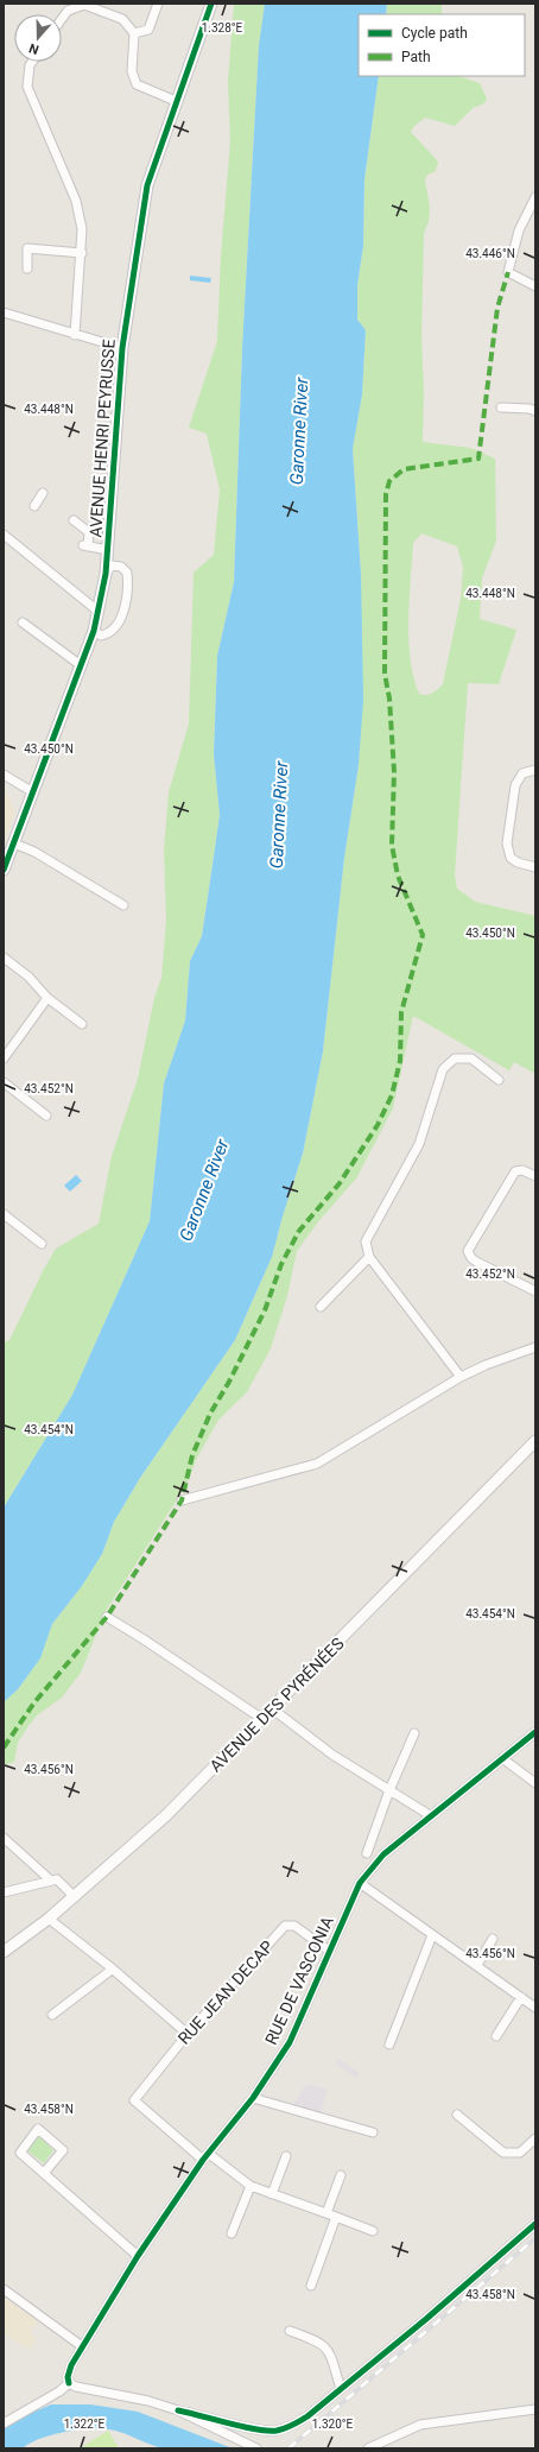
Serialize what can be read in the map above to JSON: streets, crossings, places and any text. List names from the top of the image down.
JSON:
{
  "streets": {
    "street": [
      "AVENUE HENRI PEYRUSSE",
      "AVENUE DES PYRÉNÉES",
      "RUE DE VASCONIA",
      "RUE JEAN DECAP"
    ]
  },
  "crossings": [
    ["RUE DE VASCONIA", "RUE JEAN DECAP"]
  ],
  "water": ["Garonne River"],
  "legend": ["Cycle path", "Path"],
  "north": "bottom",
  "coordinates": [
    "1.328°E",
    "43.446°N",
    "43.448°N",
    "43.450°N",
    "43.452°N",
    "43.454°N",
    "43.456°N",
    "43.458°N",
    "1.322°E",
    "1.320°E"
  ]
}
